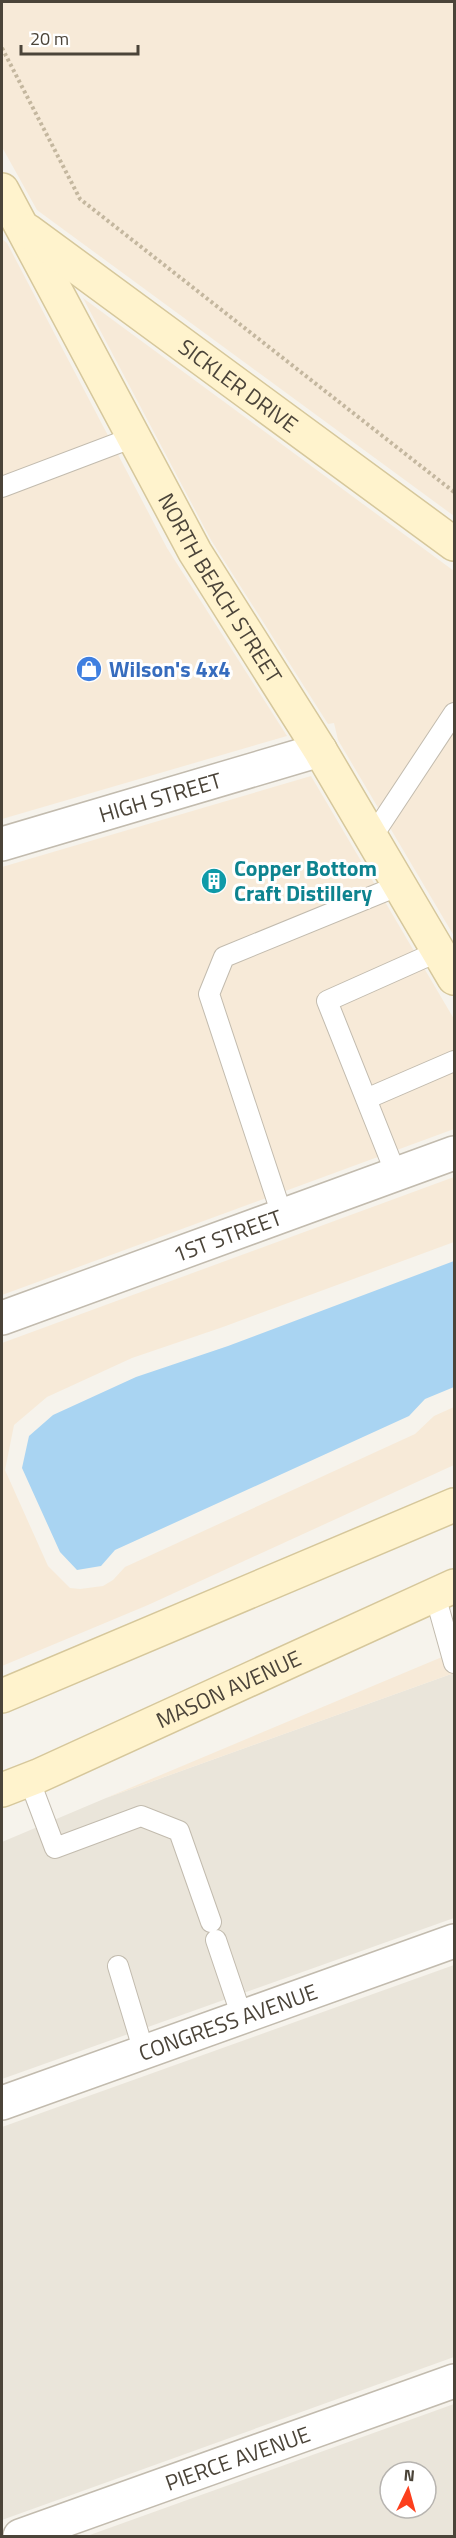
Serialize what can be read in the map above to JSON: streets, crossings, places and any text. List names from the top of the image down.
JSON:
{
  "streets": {
    "street": [
      "SICKLER DRIVE",
      "NORTH BEACH STREET",
      "HIGH STREET",
      "1ST STREET",
      "MASON AVENUE",
      "CONGRESS AVENUE",
      "PIERCE AVENUE"
    ]
  },
  "crossings": [
    ["SICKLER DRIVE", "NORTH BEACH STREET"],
    ["NORTH BEACH STREET", "HIGH STREET"]
  ],
  "places": {
    "shop": ["Wilson's 4x4"],
    "building": ["Copper Bottom Craft Distillery"]
  },
  "scale_bar": "20 m",
  "north": "top"
}
